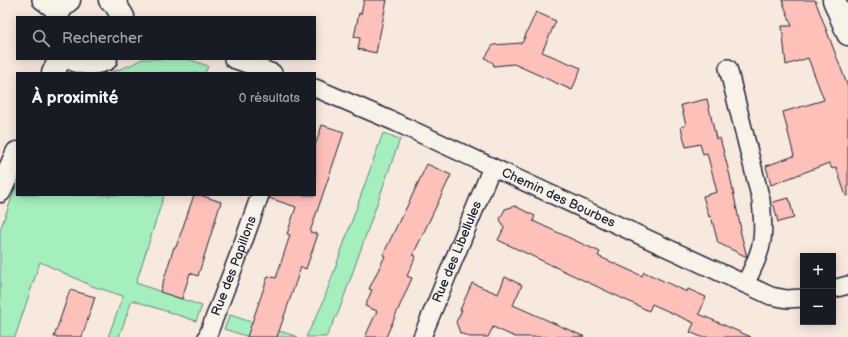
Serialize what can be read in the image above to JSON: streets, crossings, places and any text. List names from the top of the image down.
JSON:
{
  "streets": {
    "street": ["Chemin des Bourbes", "Rue des Libellules", "Rue des Papillons"]
  },
  "crossings": [
    ["Chemin des Bourbes", "Rue des Libellules"]
  ],
  "page": {
    "search": "Rechercher",
    "heading": ["À proximité", "0 résultats"],
    "map_buttons": ["+", "−"]
  }
}
